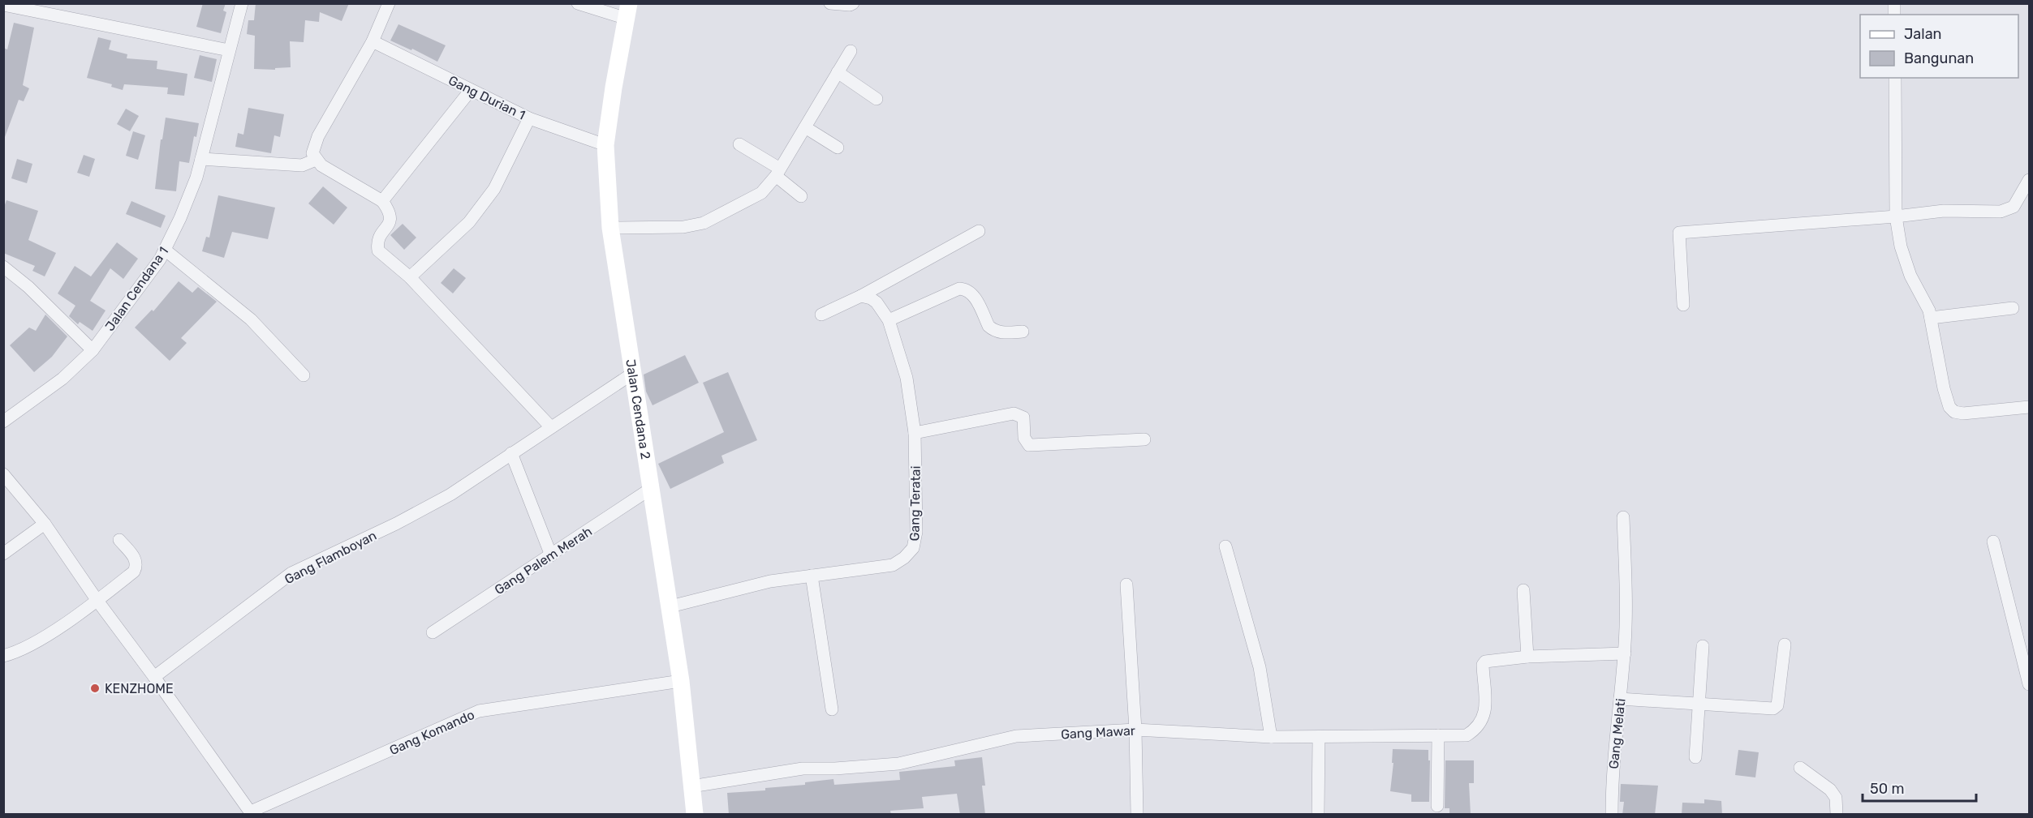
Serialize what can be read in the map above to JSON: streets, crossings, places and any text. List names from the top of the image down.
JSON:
{
  "streets": {
    "street": [
      "Gang Durian 1",
      "Jalan Cendana 1",
      "Jalan Cendana 2",
      "Gang Teratai",
      "Gang Flamboyan",
      "Gang Palem Merah",
      "Gang Komando",
      "Gang Mawar",
      "Gang Melati"
    ]
  },
  "crossings": [
    ["Gang Durian 1", "Jalan Cendana 2"],
    ["Jalan Cendana 2", "Gang Teratai"],
    ["Jalan Cendana 2", "Gang Flamboyan"],
    ["Jalan Cendana 2", "Gang Palem Merah"],
    ["Jalan Cendana 2", "Gang Komando"],
    ["Jalan Cendana 2", "Gang Mawar"]
  ],
  "places": ["KENZHOME"],
  "legend": ["Jalan", "Bangunan"],
  "scale_bar": "50 m"
}
